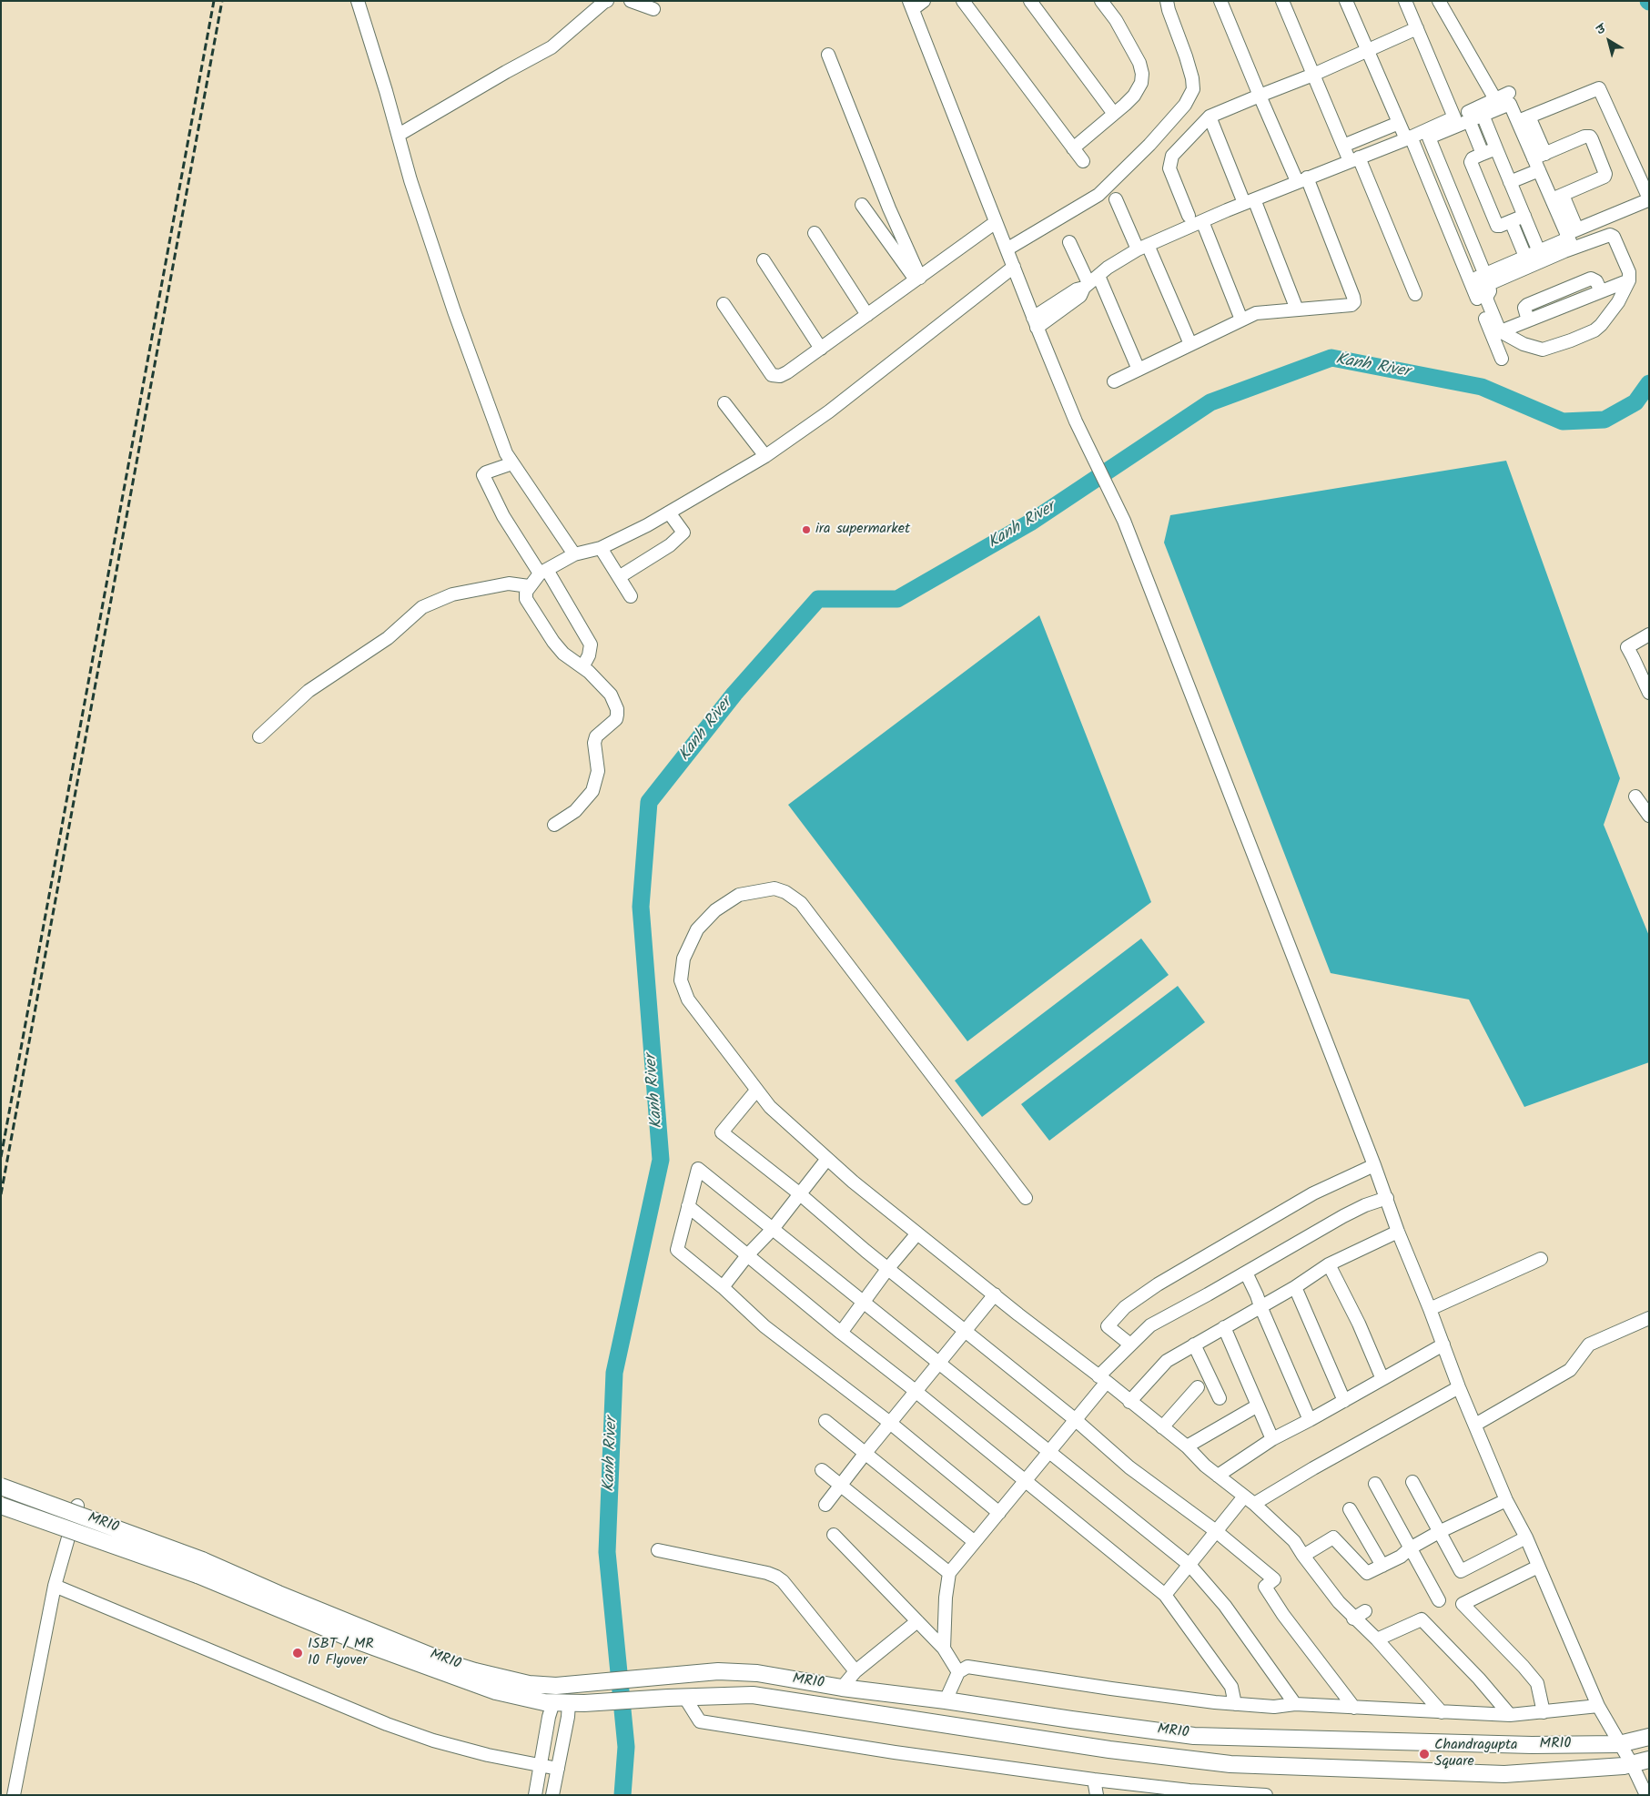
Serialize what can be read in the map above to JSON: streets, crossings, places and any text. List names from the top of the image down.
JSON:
{
  "streets": {
    "main road": ["MR10"]
  },
  "water": ["Kanh River"],
  "places": ["ira supermarket", "ISBT / MR 10 Flyover", "Chandragupta Square"],
  "north": "top left"
}
